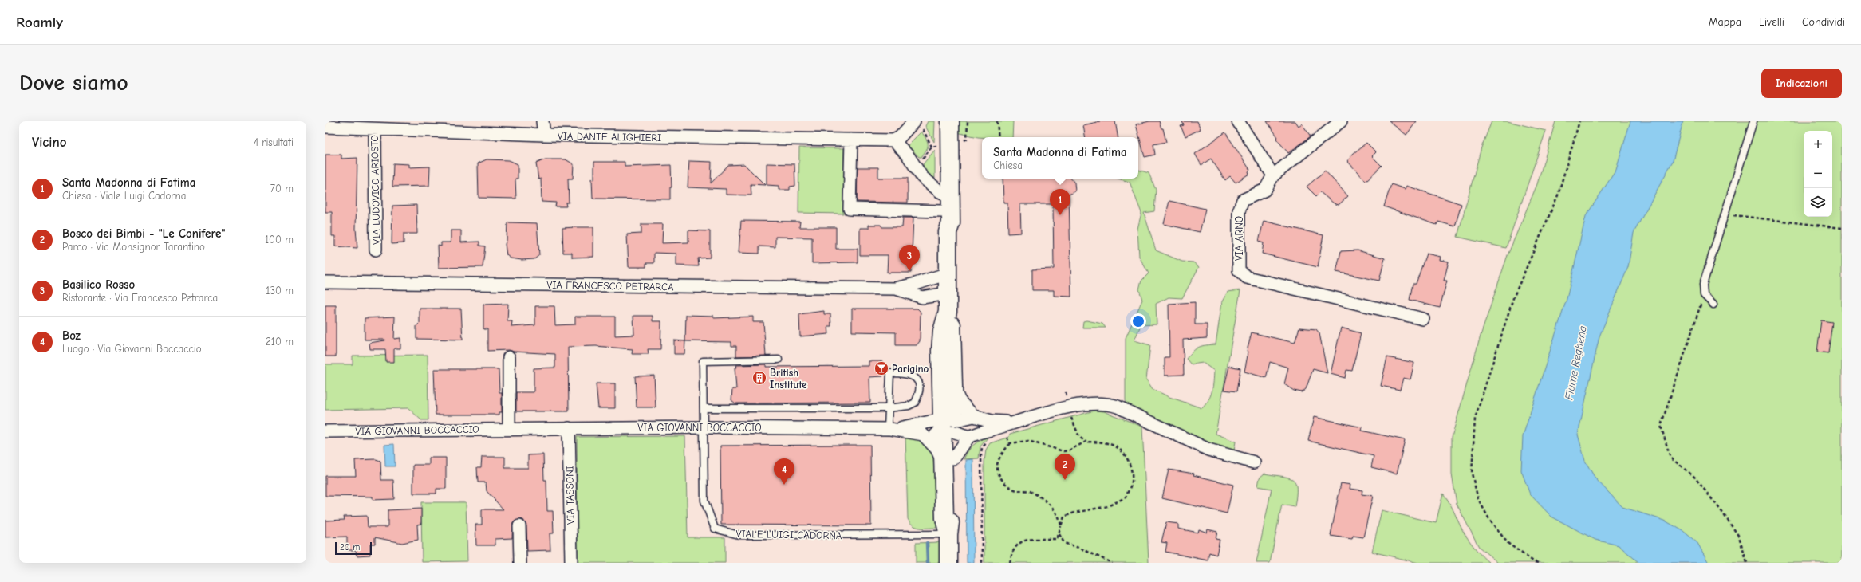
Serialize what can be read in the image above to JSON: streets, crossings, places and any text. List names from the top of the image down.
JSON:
{
  "streets": {
    "street": [
      "VIA DANTE ALIGHIERI",
      "VIA LUDOVICO ARIOSTO",
      "VIA ARNO",
      "VIA FRANCESCO PETRARCA",
      "VIA GIOVANNI BOCCACCIO",
      "VIA TASSONI"
    ],
    "lane": ["VIALE LUIGI CADORNA"]
  },
  "crossings": [
    ["VIA DANTE ALIGHIERI", "VIA LUDOVICO ARIOSTO"],
    ["VIA GIOVANNI BOCCACCIO", "VIA TASSONI"],
    ["VIA GIOVANNI BOCCACCIO", "VIALE LUIGI CADORNA"]
  ],
  "water": ["Fiume Reghena"],
  "places": {
    "bar": ["Parigino"],
    "building": ["British Institute"]
  },
  "scale_bar": "20 m",
  "page": {
    "header": "Roamly",
    "nav": ["Mappa", "Livelli", "Condividi"],
    "buttons": "Indicazioni",
    "title": "Dove siamo",
    "heading": ["Vicino", "4 risultati"],
    "map_buttons": ["+", "−"],
    "popup": ["Santa Madonna di Fatima", "Chiesa"],
    "list": [
      {
        "mark": "1",
        "name": "Santa Madonna di Fatima",
        "note": "Chiesa · Viale Luigi Cadorna",
        "value": "70 m"
      },
      {
        "mark": "2",
        "name": "Bosco dei Bimbi - \"Le Conifere\"",
        "note": "Parco · Via Monsignor Tarantino",
        "value": "100 m"
      },
      {
        "mark": "3",
        "name": "Basilico Rosso",
        "note": "Ristorante · Via Francesco Petrarca",
        "value": "130 m"
      },
      {
        "mark": "4",
        "name": "Boz",
        "note": "Luogo · Via Giovanni Boccaccio",
        "value": "210 m"
      }
    ],
    "pins": [
      "1",
      "3",
      "2",
      "4"
    ],
    "scale": "20 m"
  }
}
